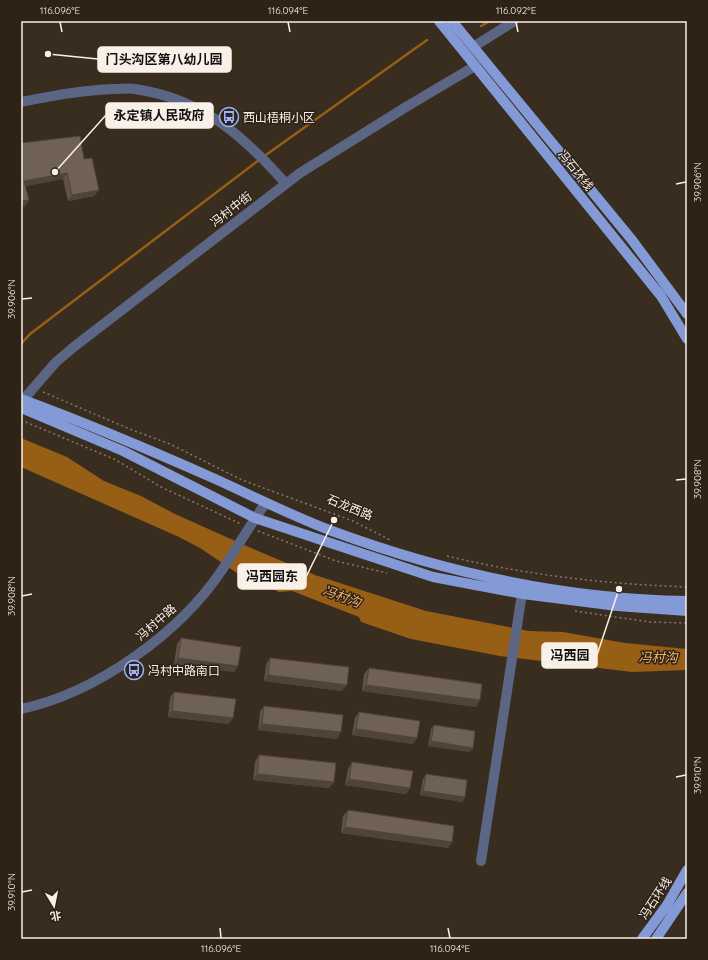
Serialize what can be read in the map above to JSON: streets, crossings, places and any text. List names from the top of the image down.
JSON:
{
  "streets": {
    "main road": ["冯石环线"],
    "street": ["冯村中街", "冯村中路"],
    "path": ["石龙西路"]
  },
  "crossings": [
    ["冯石环线", "冯村中街"],
    ["冯村中街", "石龙西路"]
  ],
  "water": ["冯村沟"],
  "places": {
    "other": [
      "门头沟区第八幼儿园",
      "永定镇人民政府",
      "冯西园东",
      "冯西园"
    ],
    "bus stop": ["西山梧桐小区", "冯村中路南口"]
  },
  "north": "bottom",
  "coordinates": [
    "116.096°E",
    "116.094°E",
    "116.092°E",
    "39.906°N",
    "39.908°N",
    "39.910°N"
  ]
}
